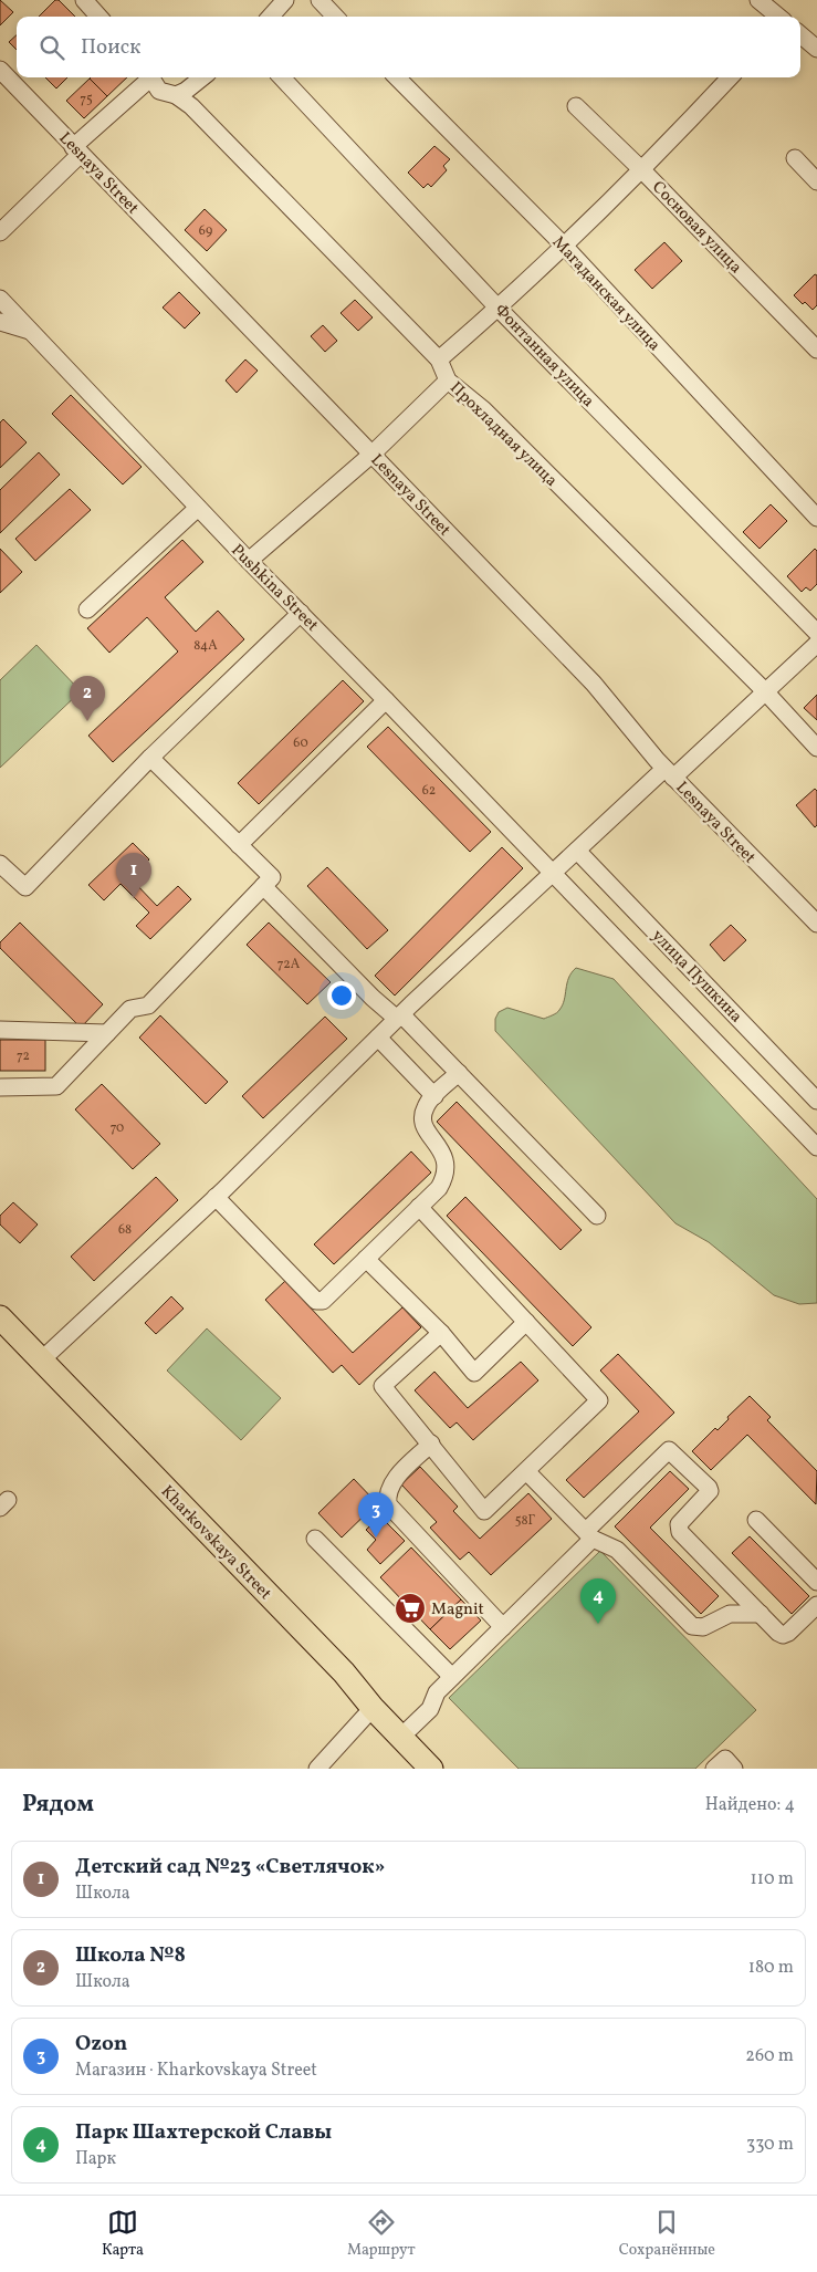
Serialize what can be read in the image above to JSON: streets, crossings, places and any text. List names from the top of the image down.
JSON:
{
  "streets": {
    "highway": ["Kharkovskaya Street"],
    "street": [
      "Lesnaya Street",
      "Сосновая улица",
      "Магаданская улица",
      "Фонтанная улица",
      "Прохладная улица",
      "Pushkina Street",
      "улица Пушкина"
    ]
  },
  "places": {
    "supermarket": ["Magnit"]
  },
  "house_numbers": [
    "75",
    "69",
    "84А",
    "60",
    "62",
    "72А",
    "72",
    "70",
    "68",
    "58Г"
  ],
  "page": {
    "search": "Поиск",
    "pins": [
      "2",
      "1",
      "3",
      "4"
    ],
    "heading": ["Рядом", "Найдено: 4"],
    "list": [
      {
        "mark": "1",
        "name": "Детский сад №23 «Светлячок»",
        "note": "Школа",
        "value": "110 m"
      },
      {
        "mark": "2",
        "name": "Школа №8",
        "note": "Школа",
        "value": "180 m"
      },
      {
        "mark": "3",
        "name": "Ozon",
        "note": "Магазин · Kharkovskaya Street",
        "value": "260 m"
      },
      {
        "mark": "4",
        "name": "Парк Шахтерской Славы",
        "note": "Парк",
        "value": "330 m"
      }
    ],
    "nav": ["Карта", "Маршрут", "Сохранённые"]
  }
}
